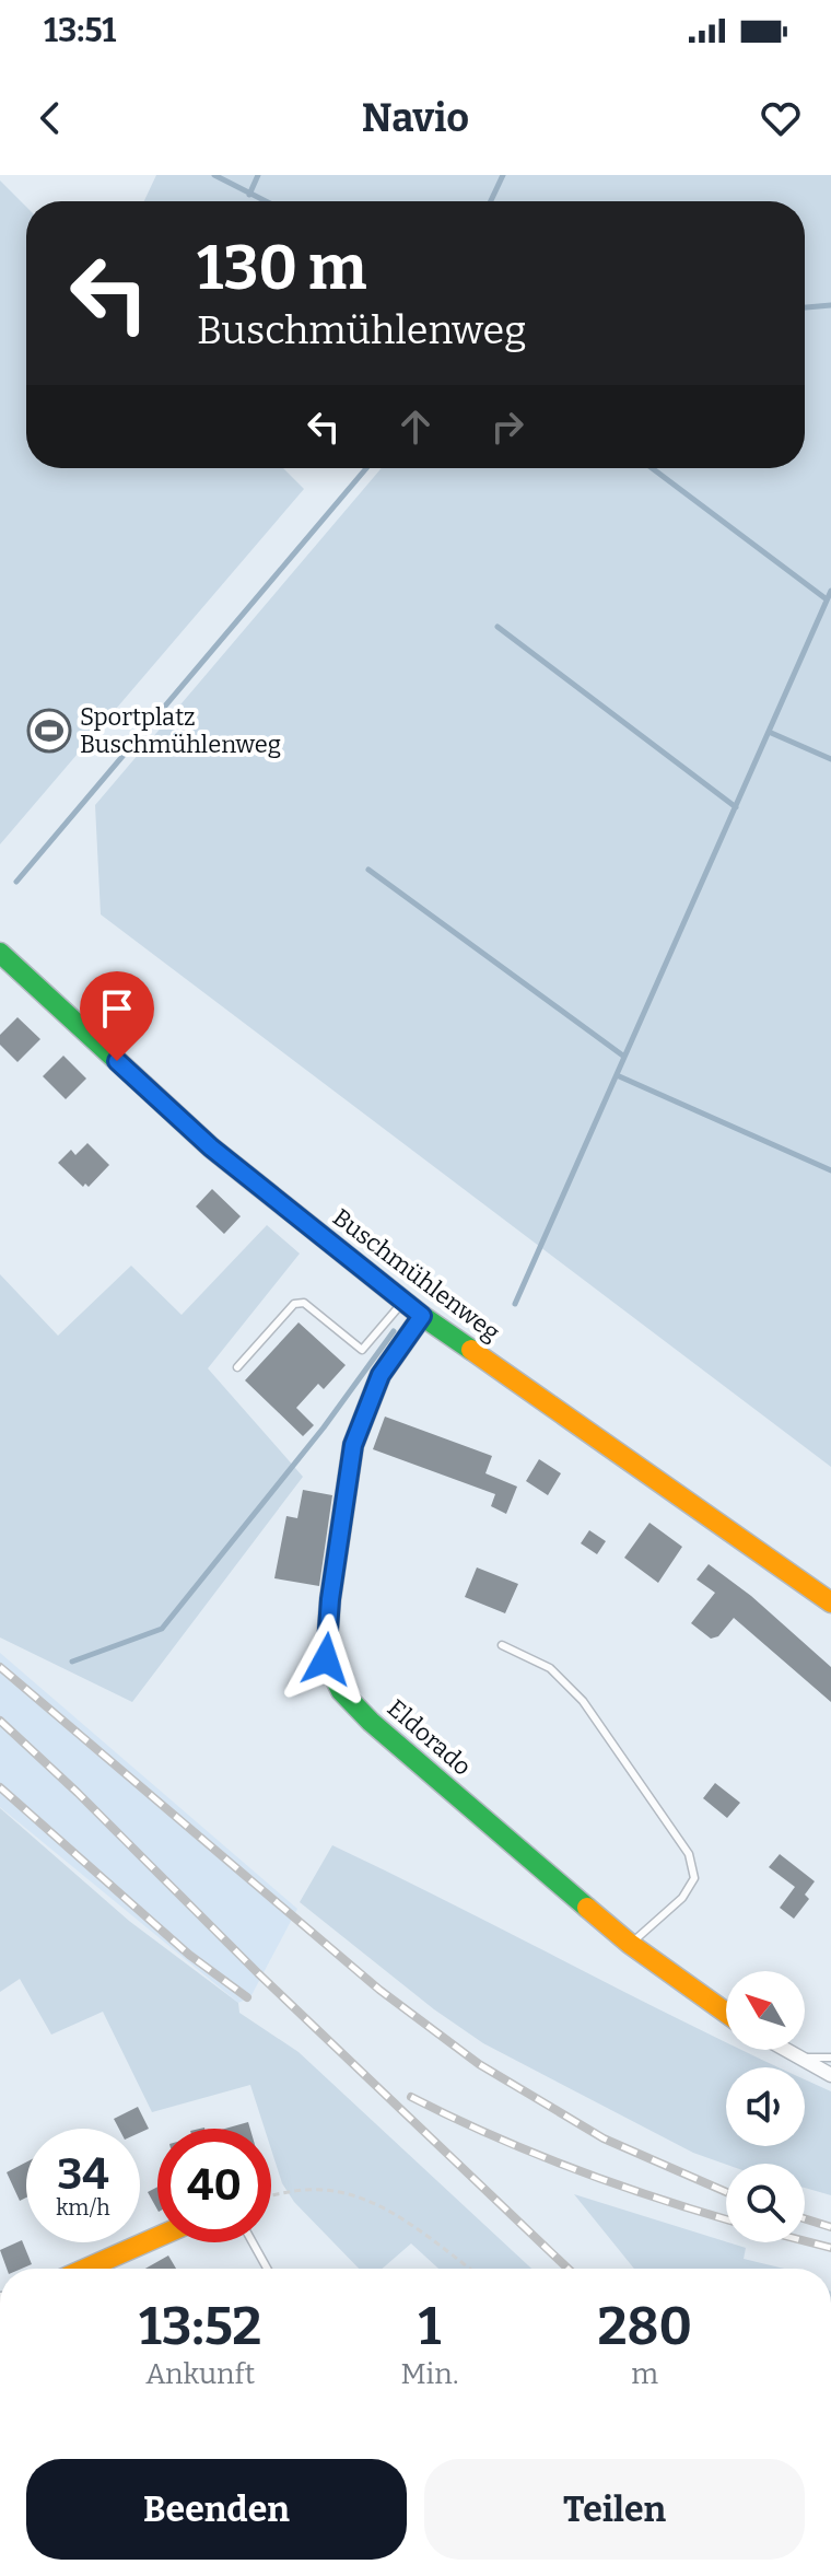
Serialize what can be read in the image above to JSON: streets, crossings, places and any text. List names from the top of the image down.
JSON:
{
  "streets": {
    "street": ["Buschmühlenweg", "Eldorado"]
  },
  "crossings": [
    ["Buschmühlenweg", "Eldorado"]
  ],
  "places": {
    "sports": ["Sportplatz Buschmühlenweg"]
  },
  "north": "top left",
  "page": {
    "status": "13:51",
    "header": "Navio",
    "turn": ["130 m", "Buschmühlenweg"],
    "speed": "34 km/h",
    "limit": "40",
    "eta": [
      "13:52",
      "Ankunft",
      "1",
      "Min.",
      "280",
      "m"
    ],
    "buttons": ["Beenden", "Teilen"]
  }
}
